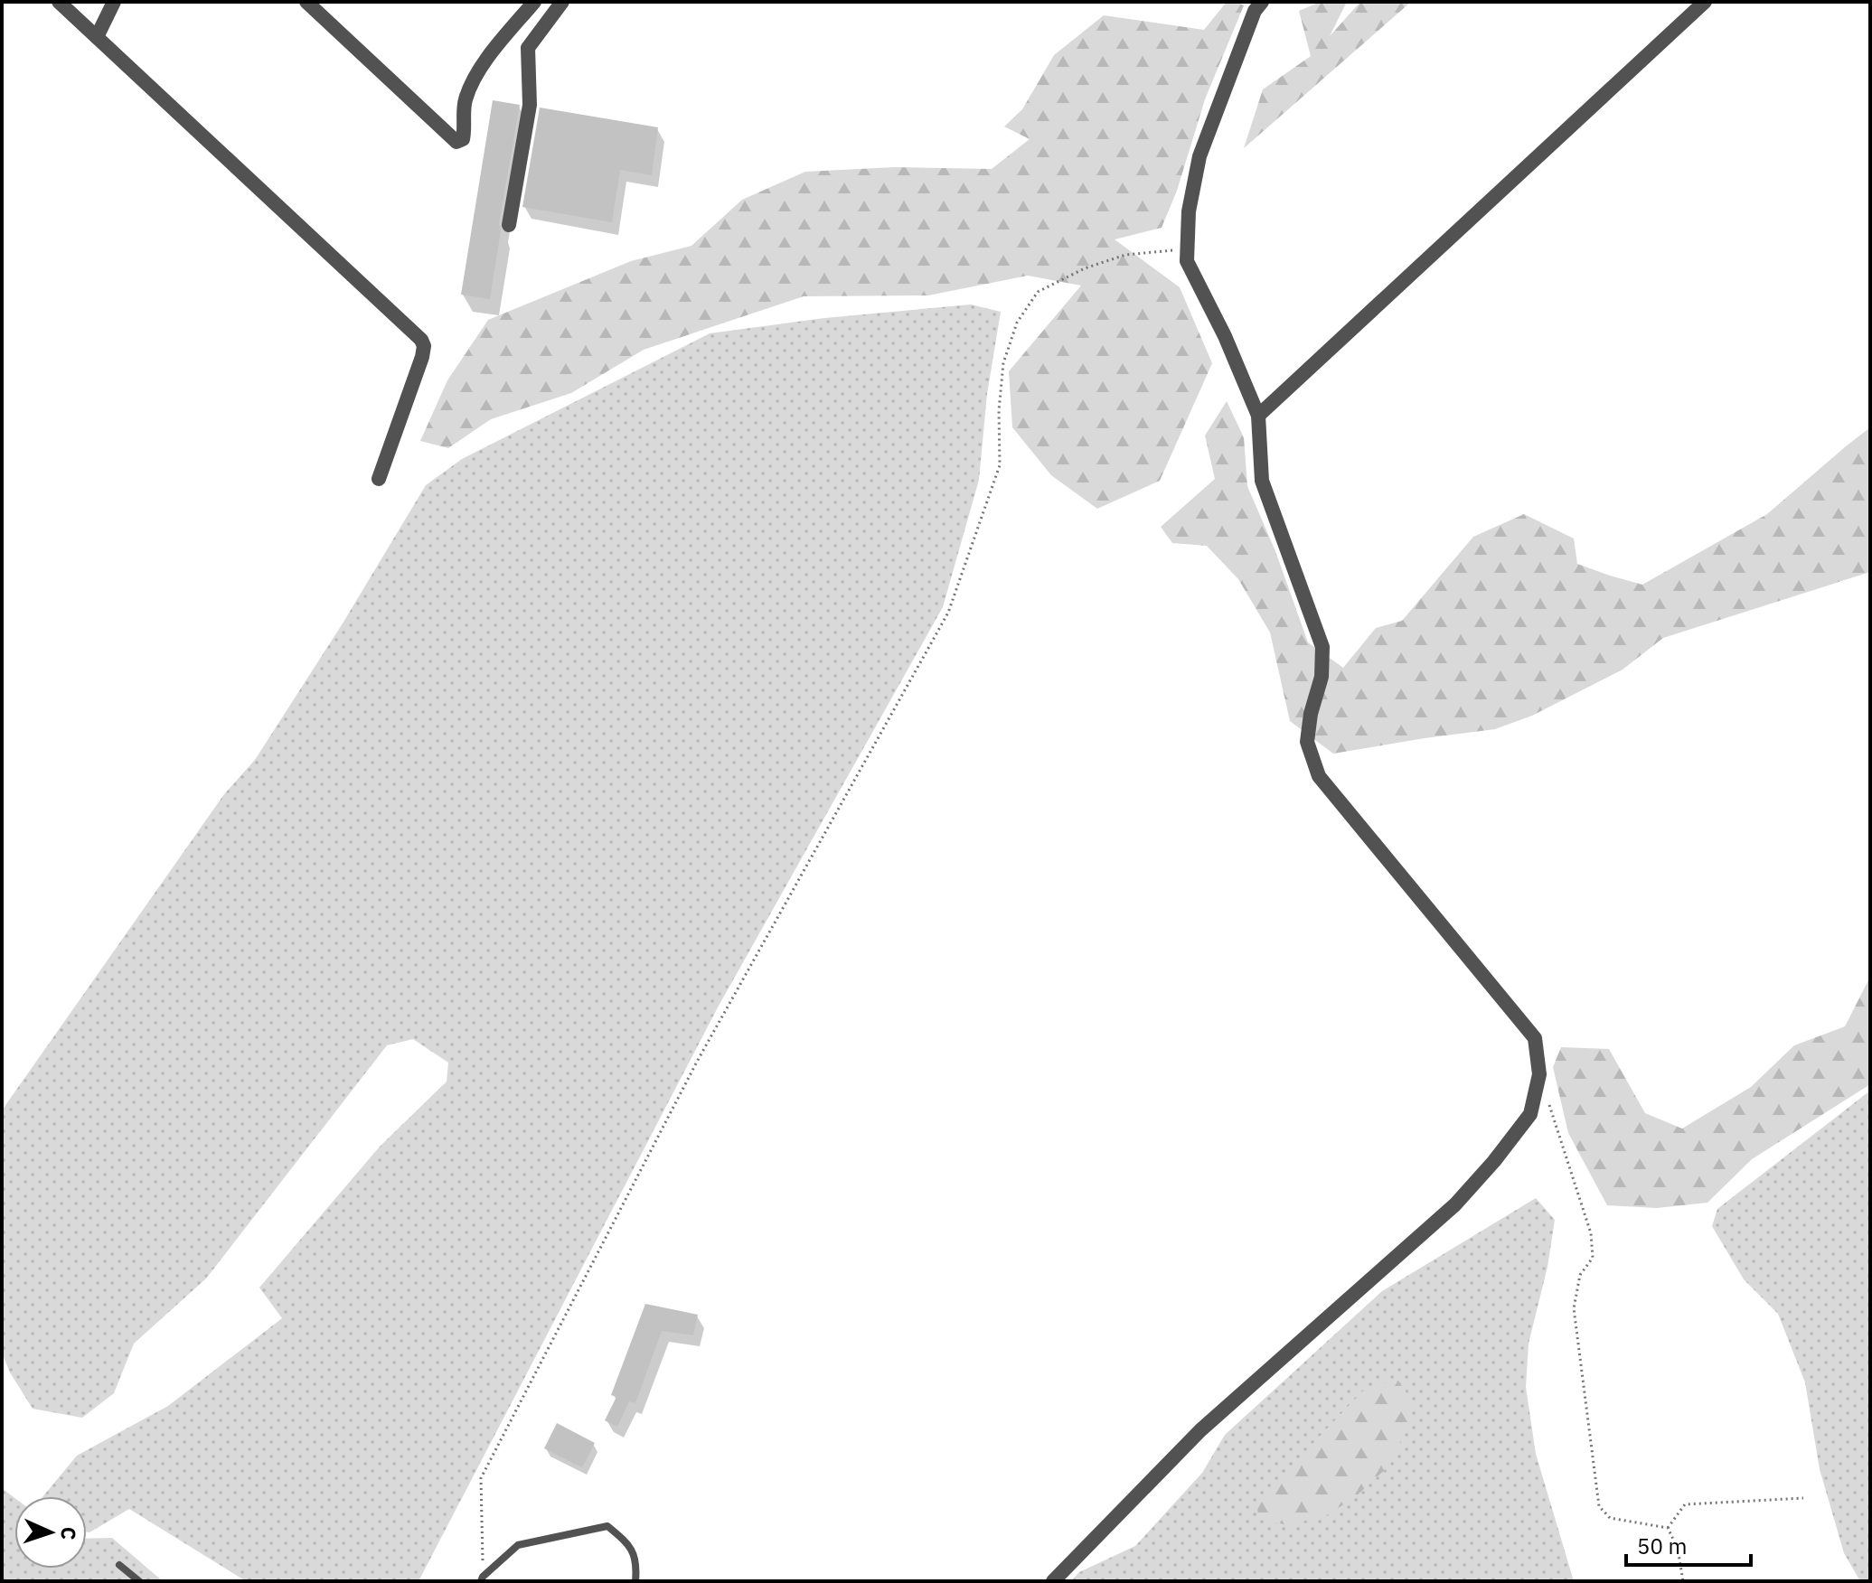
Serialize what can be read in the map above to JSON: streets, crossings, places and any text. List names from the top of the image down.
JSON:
{
  "scale_bar": "50 m",
  "north": "right"
}
